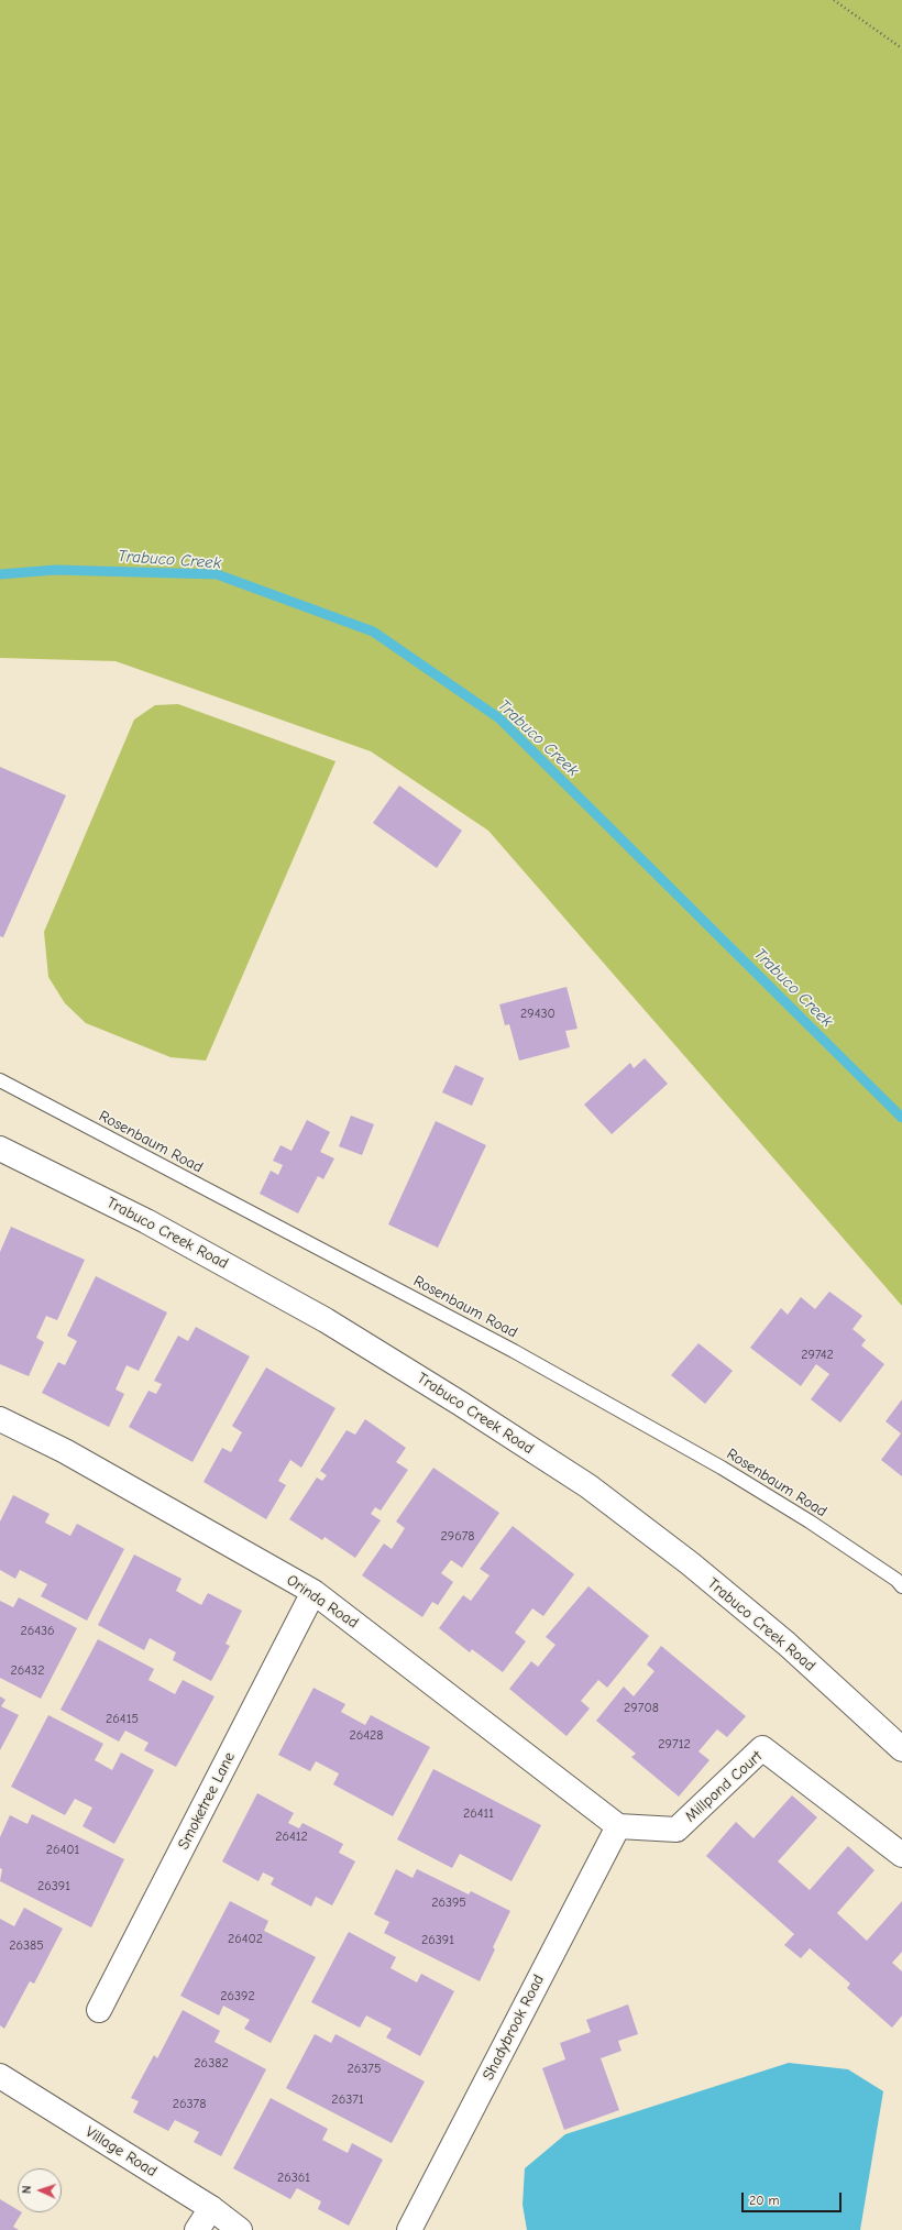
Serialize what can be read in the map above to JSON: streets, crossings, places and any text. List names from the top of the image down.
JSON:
{
  "streets": {
    "street": [
      "Trabuco Creek Road",
      "Orinda Road",
      "Millpond Court",
      "Smoketree Lane",
      "Shadybrook Road",
      "Village Road"
    ],
    "lane": ["Rosenbaum Road"]
  },
  "crossings": [
    ["Orinda Road", "Millpond Court"],
    ["Orinda Road", "Smoketree Lane"],
    ["Orinda Road", "Shadybrook Road"],
    ["Millpond Court", "Shadybrook Road"]
  ],
  "water": ["Trabuco Creek"],
  "house_numbers": [
    "29430",
    "29742",
    "29678",
    "26436",
    "26432",
    "29708",
    "26415",
    "26428",
    "29712",
    "26411",
    "26412",
    "26401",
    "26391",
    "26395",
    "26402",
    "26391",
    "26385",
    "26392",
    "26382",
    "26375",
    "26371",
    "26378",
    "26361"
  ],
  "scale_bar": "20 m",
  "north": "left"
}
